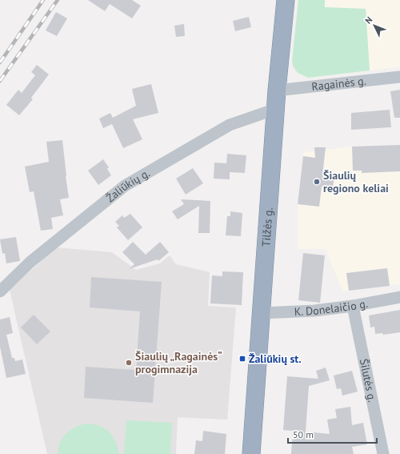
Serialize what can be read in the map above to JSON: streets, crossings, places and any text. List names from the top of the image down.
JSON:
{
  "streets": {
    "highway": ["Tilžės g."],
    "street": [
      "Ragainės g.",
      "Žaliūkių g.",
      "K. Donelaičio g.",
      "Šilutės g."
    ]
  },
  "crossings": [
    ["Ragainės g.", "Tilžės g."],
    ["Žaliūkių g.", "Tilžės g."],
    ["Tilžės g.", "K. Donelaičio g."],
    ["K. Donelaičio g.", "Šilutės g."]
  ],
  "places": {
    "other": ["Šiaulių regiono keliai", "Šiaulių „Ragainės“ progimnazija"],
    "transit": ["Žaliūkių st."]
  },
  "scale_bar": "50 m",
  "north": "top left"
}
